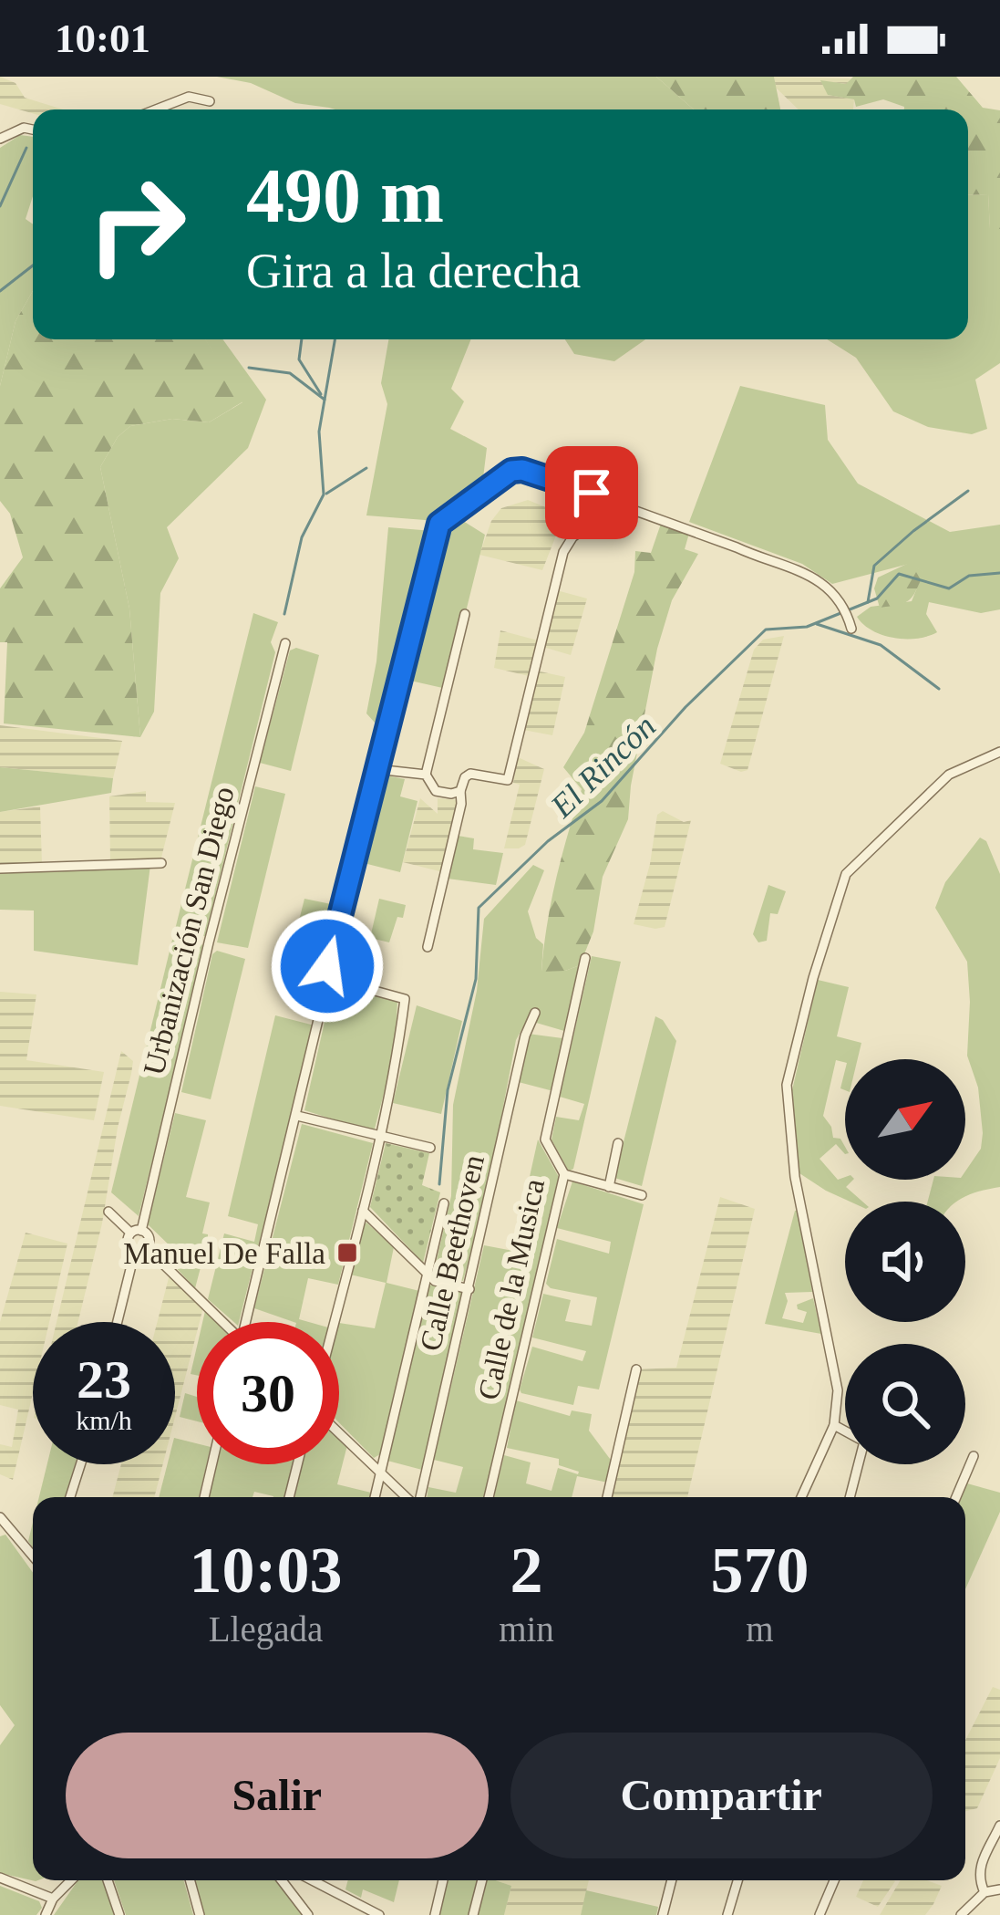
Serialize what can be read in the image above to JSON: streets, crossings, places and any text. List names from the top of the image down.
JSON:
{
  "streets": {
    "street": ["Urbanización San Diego", "Calle Beethoven", "Calle de la Musica"]
  },
  "water": ["El Rincón"],
  "places": {
    "transit": ["Manuel De Falla"]
  },
  "north": "top right",
  "page": {
    "status": "10:01",
    "turn": ["490 m", "Gira a la derecha"],
    "speed": "23 km/h",
    "limit": "30",
    "eta": [
      "10:03",
      "Llegada",
      "2",
      "min",
      "570",
      "m"
    ],
    "buttons": ["Salir", "Compartir"]
  }
}
